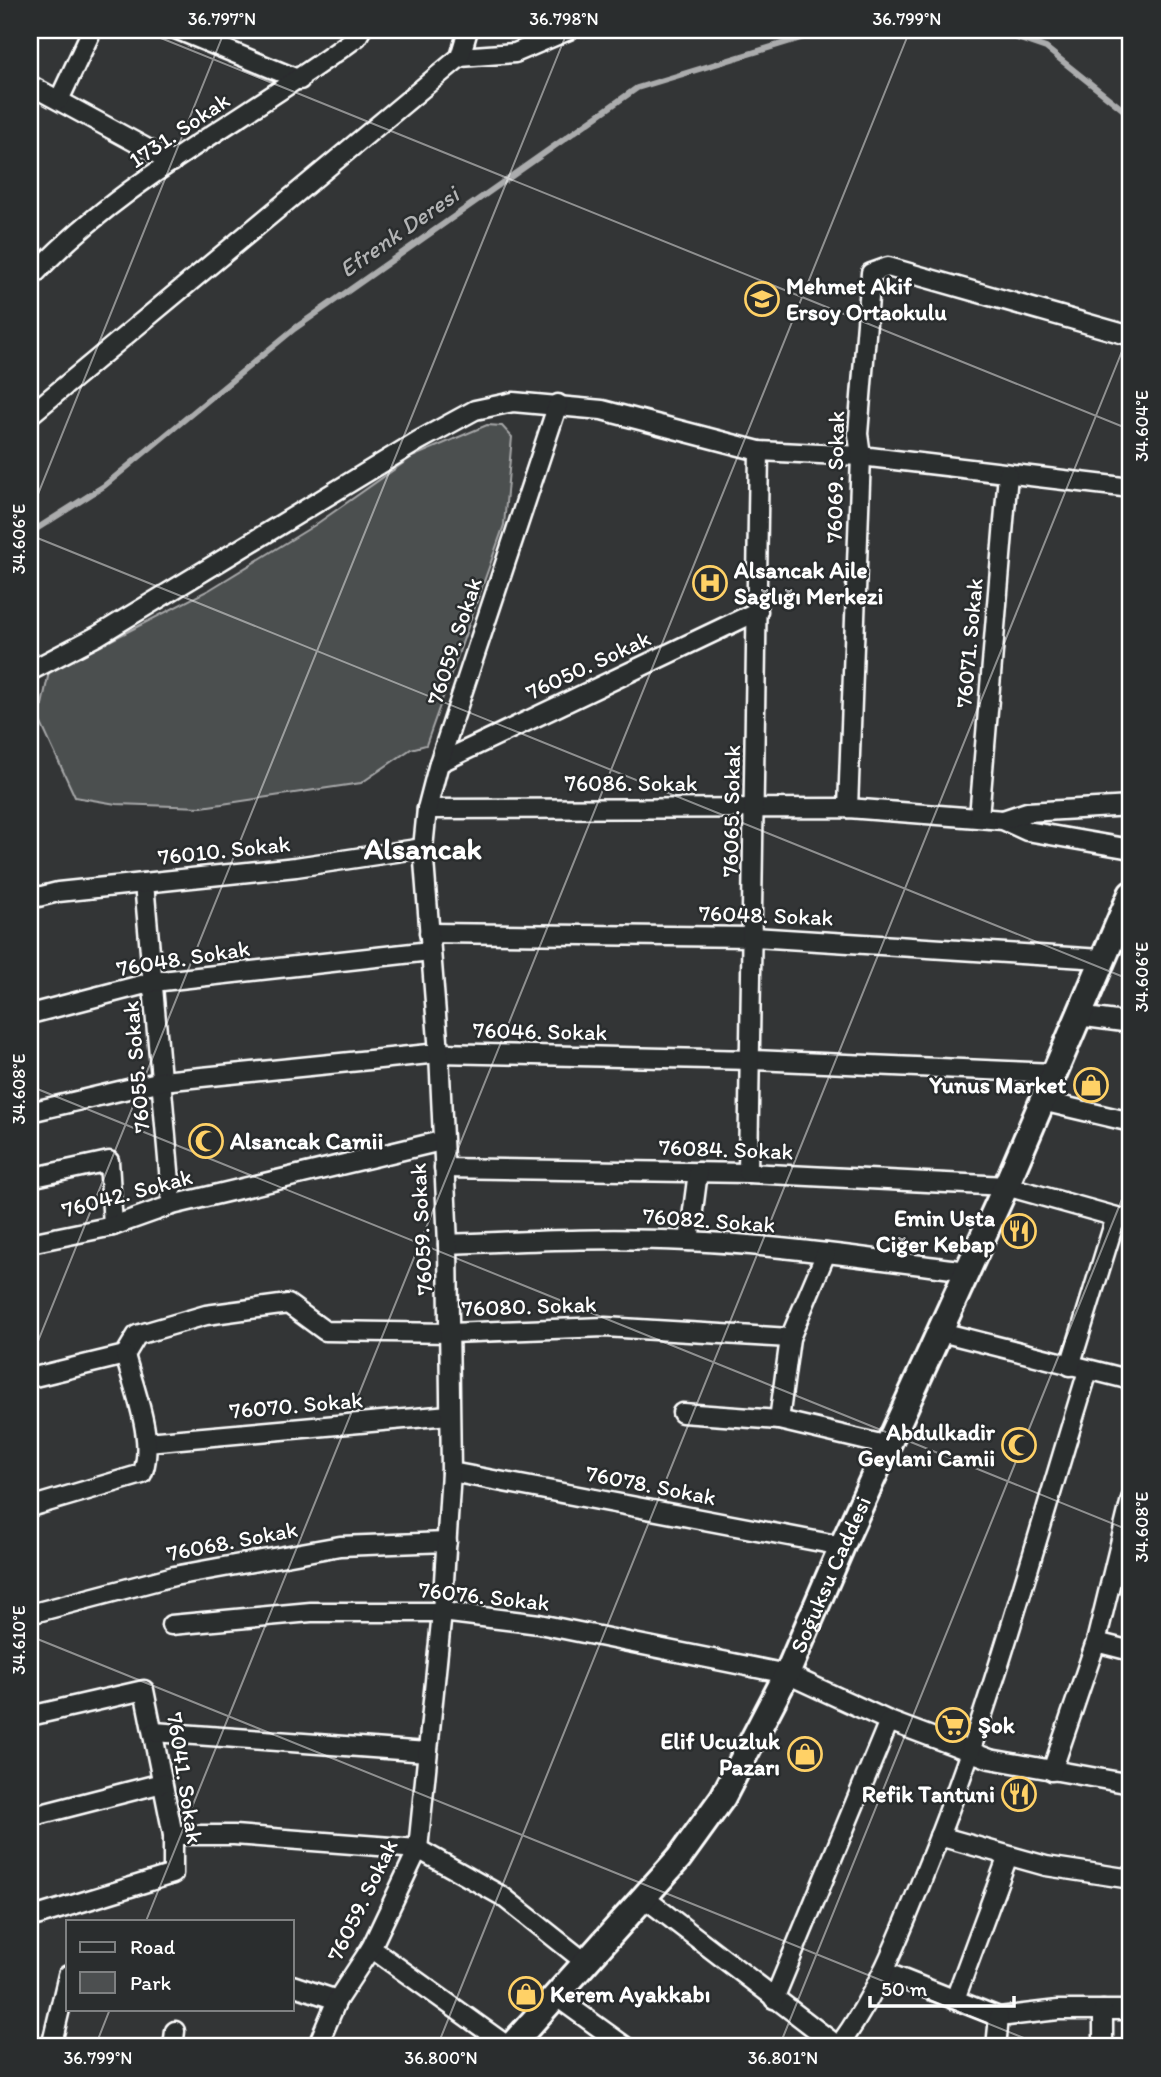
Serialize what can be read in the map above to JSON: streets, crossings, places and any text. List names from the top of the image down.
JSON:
{
  "streets": {
    "street": [
      "1731. Sokak",
      "76069. Sokak",
      "76059. Sokak",
      "76071. Sokak",
      "76050. Sokak",
      "76086. Sokak",
      "76065. Sokak",
      "76010. Sokak",
      "76048. Sokak",
      "76046. Sokak",
      "76055. Sokak",
      "76084. Sokak",
      "76042. Sokak",
      "76082. Sokak",
      "76080. Sokak",
      "76070. Sokak",
      "76078. Sokak",
      "76068. Sokak",
      "Soğuksu Caddesi",
      "76076. Sokak",
      "76041. Sokak"
    ]
  },
  "crossings": [
    ["76069. Sokak", "76086. Sokak"],
    ["76059. Sokak", "76050. Sokak"],
    ["76059. Sokak", "76086. Sokak"],
    ["76059. Sokak", "76010. Sokak"],
    ["76059. Sokak", "76048. Sokak"],
    ["76059. Sokak", "76046. Sokak"],
    ["76059. Sokak", "76084. Sokak"],
    ["76059. Sokak", "76042. Sokak"],
    ["76059. Sokak", "76082. Sokak"],
    ["76059. Sokak", "76080. Sokak"],
    ["76059. Sokak", "76070. Sokak"],
    ["76059. Sokak", "76078. Sokak"],
    ["76059. Sokak", "76068. Sokak"],
    ["76059. Sokak", "76076. Sokak"],
    ["76071. Sokak", "76086. Sokak"],
    ["76050. Sokak", "76065. Sokak"],
    ["76086. Sokak", "76065. Sokak"],
    ["76065. Sokak", "76048. Sokak"],
    ["76065. Sokak", "76046. Sokak"],
    ["76065. Sokak", "76084. Sokak"],
    ["76010. Sokak", "76055. Sokak"],
    ["76048. Sokak", "76055. Sokak"],
    ["76048. Sokak", "Soğuksu Caddesi"],
    ["76046. Sokak", "76055. Sokak"],
    ["76046. Sokak", "Soğuksu Caddesi"],
    ["76055. Sokak", "76042. Sokak"],
    ["76084. Sokak", "Soğuksu Caddesi"],
    ["76082. Sokak", "Soğuksu Caddesi"],
    ["76078. Sokak", "Soğuksu Caddesi"],
    ["Soğuksu Caddesi", "76076. Sokak"]
  ],
  "districts": ["Alsancak"],
  "water": ["Efrenk Deresi"],
  "places": {
    "school or university": ["Mehmet Akif Ersoy Ortaokulu"],
    "hospital": ["Alsancak Aile Sağlığı Merkezi"],
    "shop": ["Yunus Market", "Elif Ucuzluk Pazarı", "Kerem Ayakkabı"],
    "mosque": ["Alsancak Camii", "Abdulkadir Geylani Camii"],
    "restaurant": ["Emin Usta Ciğer Kebap", "Refik Tantuni"],
    "supermarket": ["Şok"]
  },
  "legend": ["Road", "Park"],
  "scale_bar": "50 m",
  "coordinates": [
    "36.797°N",
    "36.798°N",
    "36.799°N",
    "34.604°E",
    "34.606°E",
    "34.608°E",
    "34.610°E",
    "36.800°N",
    "36.801°N"
  ]
}
